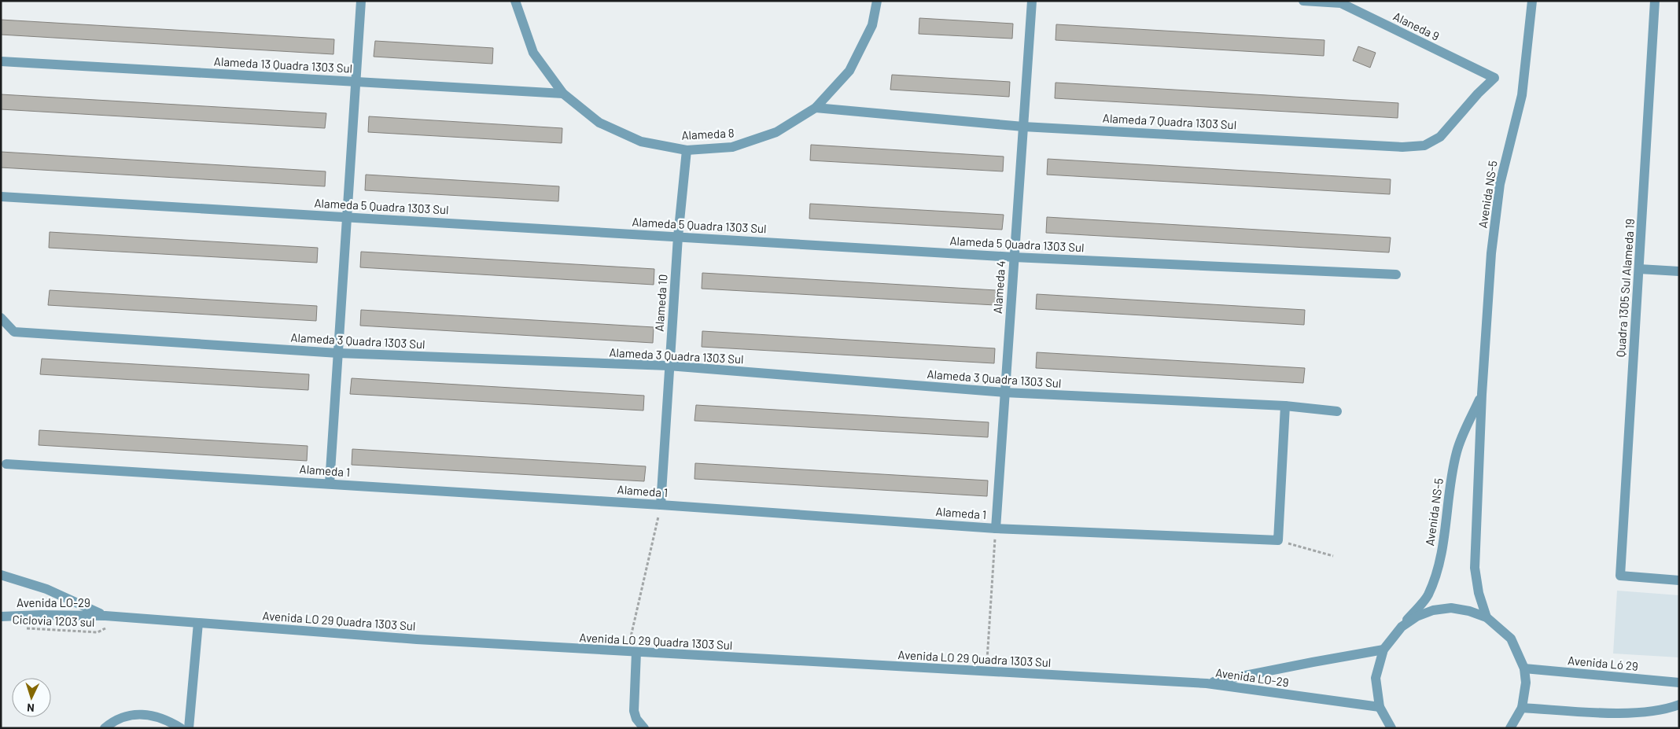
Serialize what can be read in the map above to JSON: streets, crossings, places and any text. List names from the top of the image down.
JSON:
{
  "streets": {
    "street": [
      "Alaneda 9",
      "Alameda 13 Quadra 1303 Sul",
      "Alameda 7 Quadra 1303 Sul",
      "Alameda 8",
      "Avenida NS-5",
      "Alameda 5 Quadra 1303 Sul",
      "Alameda 4",
      "Quadra 1305 Sul Alameda 19",
      "Alameda 10",
      "Alameda 3 Quadra 1303 Sul",
      "Alameda 1",
      "Avenida LO-29",
      "Avenida LO 29 Quadra 1303 Sul",
      "Avenida Ló 29"
    ],
    "path": ["Ciclovia 1203 sul"]
  },
  "crossings": [
    ["Alaneda 9", "Alameda 7 Quadra 1303 Sul"],
    ["Alameda 13 Quadra 1303 Sul", "Alameda 8"],
    ["Alameda 7 Quadra 1303 Sul", "Alameda 8"],
    ["Alameda 7 Quadra 1303 Sul", "Alameda 4"],
    ["Alameda 8", "Alameda 10"],
    ["Avenida NS-5", "Avenida LO-29"],
    ["Alameda 5 Quadra 1303 Sul", "Alameda 4"],
    ["Alameda 5 Quadra 1303 Sul", "Alameda 10"],
    ["Alameda 4", "Alameda 3 Quadra 1303 Sul"],
    ["Alameda 4", "Alameda 1"],
    ["Alameda 10", "Alameda 3 Quadra 1303 Sul"],
    ["Alameda 10", "Alameda 1"],
    ["Avenida LO-29", "Avenida LO 29 Quadra 1303 Sul"],
    ["Ciclovia 1203 sul", "Avenida LO 29 Quadra 1303 Sul"]
  ],
  "north": "bottom"
}
